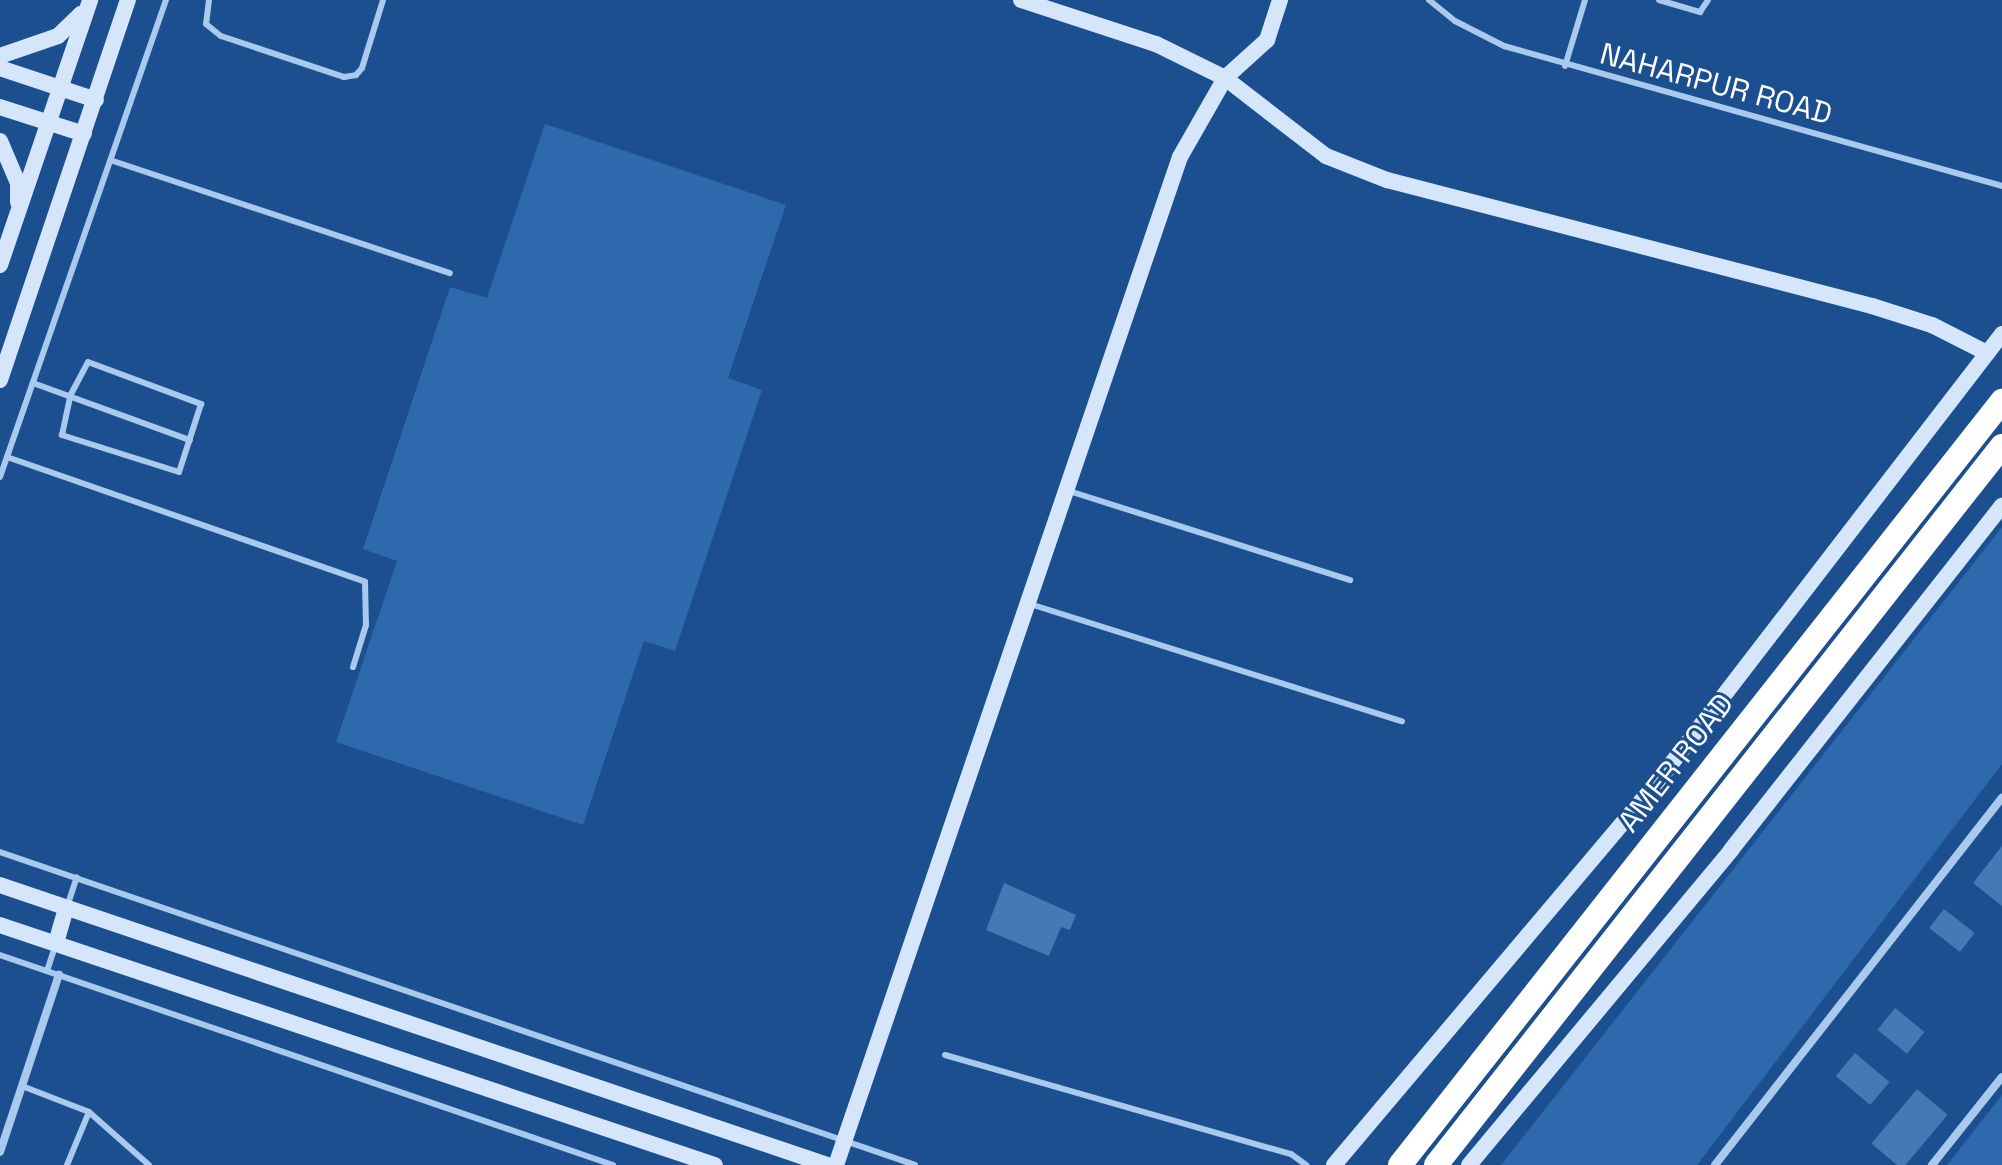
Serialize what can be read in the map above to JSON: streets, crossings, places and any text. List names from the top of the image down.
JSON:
{
  "streets": {
    "highway": ["AMER ROAD"],
    "lane": ["NAHARPUR ROAD"]
  }
}
